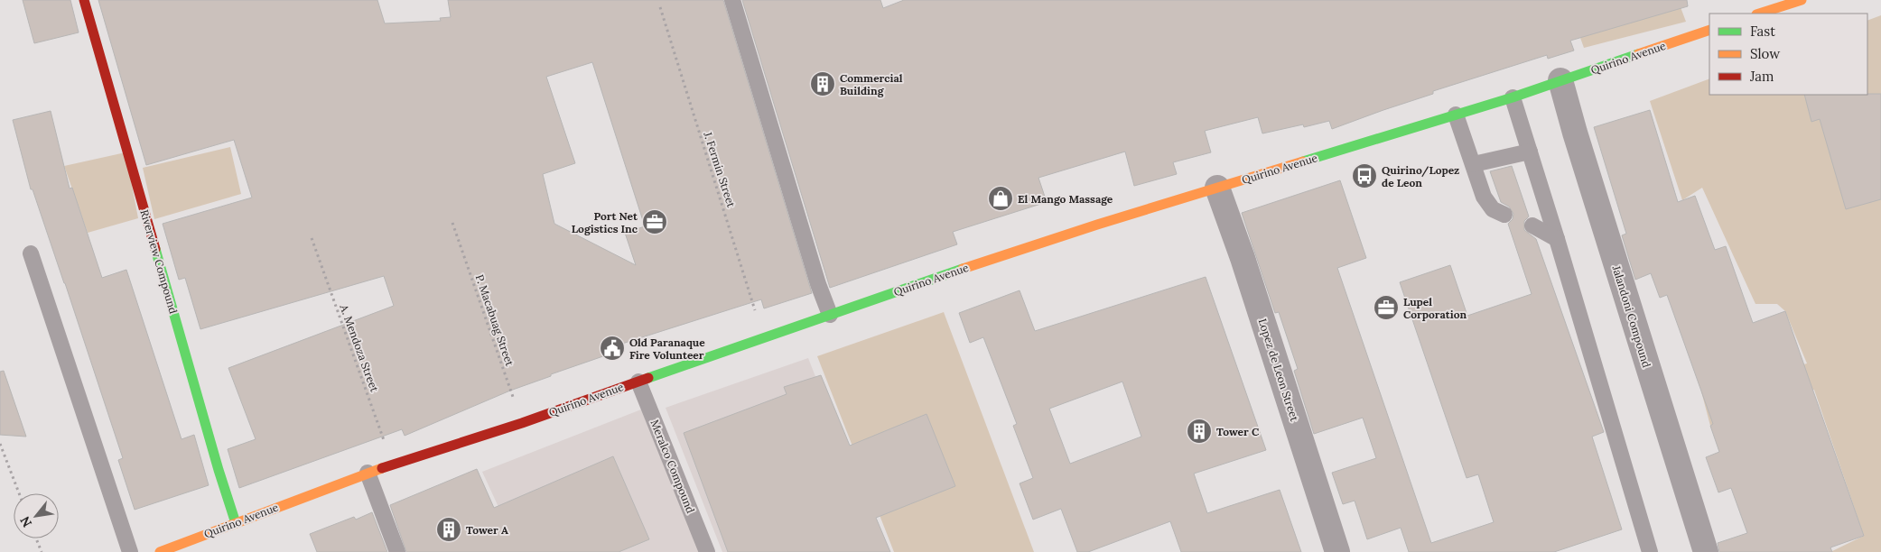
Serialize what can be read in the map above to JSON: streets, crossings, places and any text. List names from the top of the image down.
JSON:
{
  "streets": {
    "main road": ["Quirino Avenue", "Riverview Compound"],
    "street": ["Jalandoni Compound", "Lopez de Leon Street"],
    "lane": ["Meralco Compound"],
    "path": ["J. Fermin Street", "P. Macabuag Street", "A. Mendoza Street"]
  },
  "crossings": [
    ["Quirino Avenue", "J. Fermin Street"],
    ["Quirino Avenue", "Riverview Compound"],
    ["Quirino Avenue", "Jalandoni Compound"],
    ["Quirino Avenue", "P. Macabuag Street"],
    ["Quirino Avenue", "A. Mendoza Street"],
    ["Quirino Avenue", "Lopez de Leon Street"],
    ["Quirino Avenue", "Meralco Compound"]
  ],
  "places": {
    "building": ["Commercial Building", "Tower C", "Tower A"],
    "bus stop": ["Quirino/Lopez de Leon"],
    "shop": ["El Mango Massage"],
    "office": ["Port Net Logistics Inc", "Lupel Corporation"],
    "public building": ["Old Paranaque Fire Volunteer"]
  },
  "legend": ["Fast", "Slow", "Jam"],
  "north": "bottom left"
}
